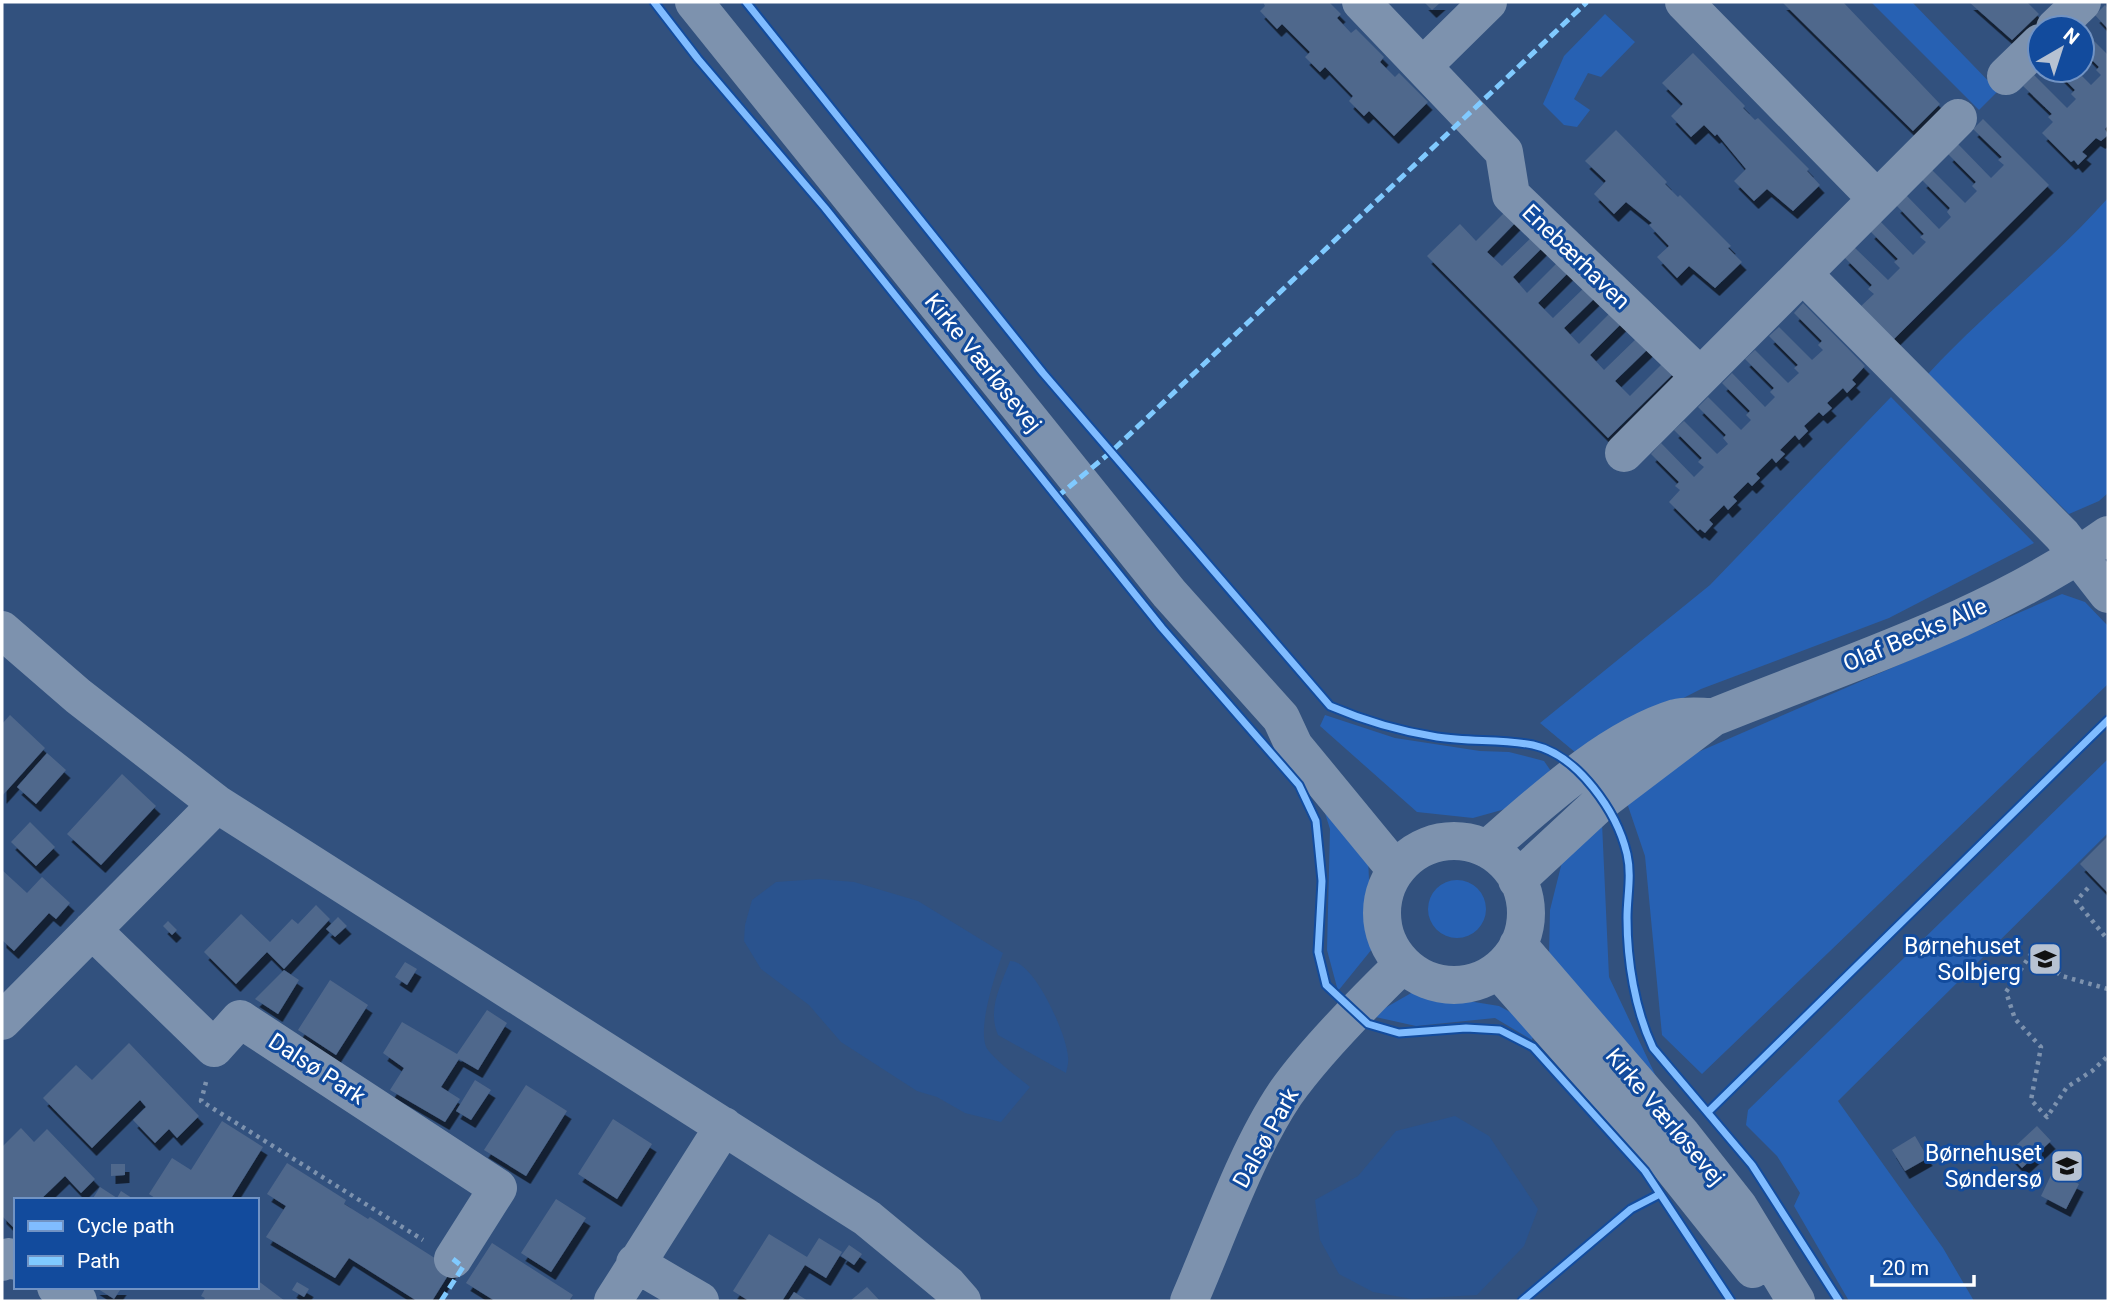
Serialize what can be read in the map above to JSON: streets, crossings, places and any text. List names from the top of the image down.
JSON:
{
  "streets": {
    "street": [
      "Enebærhaven",
      "Kirke Værløsevej",
      "Olaf Becks Alle",
      "Dalsø Park"
    ]
  },
  "crossings": [
    ["Kirke Værløsevej", "Olaf Becks Alle"],
    ["Kirke Værløsevej", "Dalsø Park"],
    ["Olaf Becks Alle", "Dalsø Park"]
  ],
  "places": {
    "school or university": ["Børnehuset Solbjerg", "Børnehuset Søndersø"]
  },
  "legend": ["Cycle path", "Path"],
  "scale_bar": "20 m",
  "north": "top right"
}
